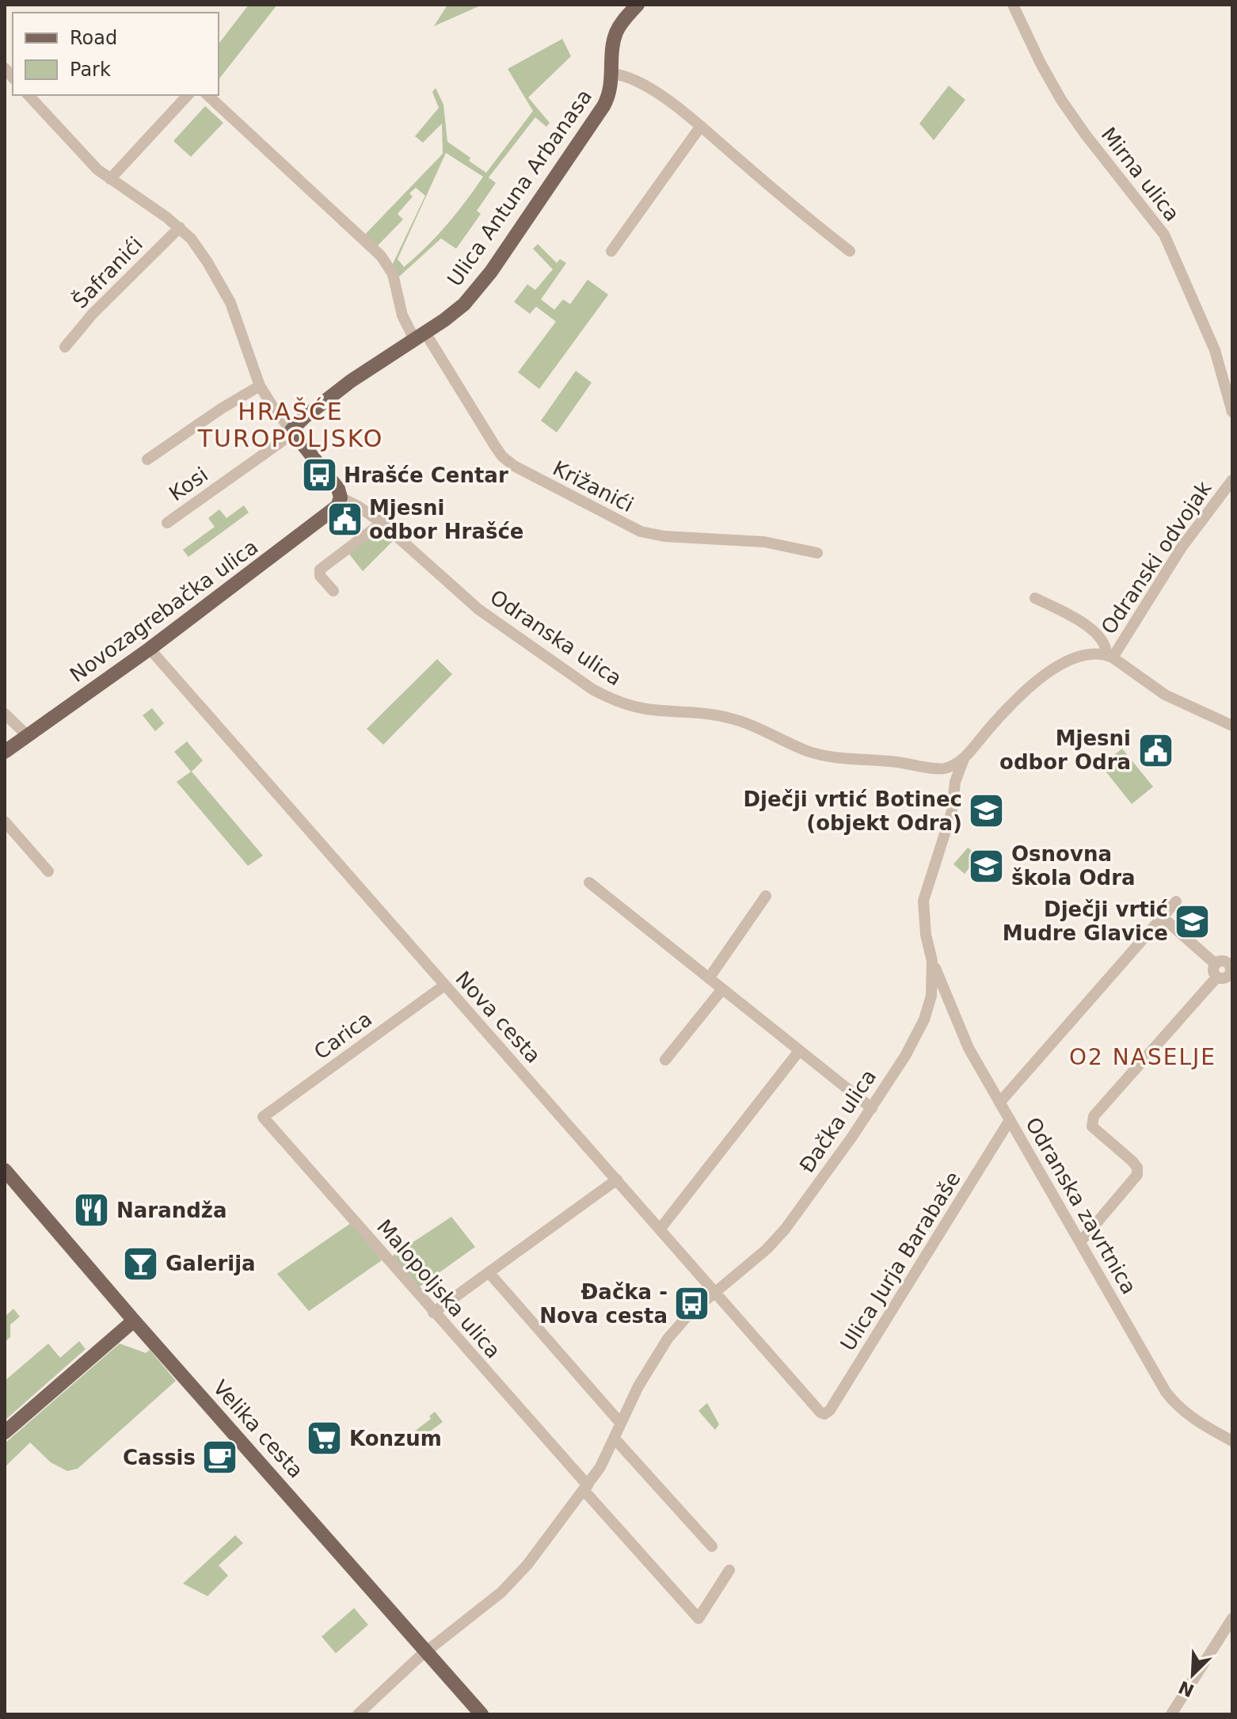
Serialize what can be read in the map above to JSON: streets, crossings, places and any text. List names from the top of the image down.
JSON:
{
  "streets": {
    "main road": ["Ulica Antuna Arbanasa", "Novozagrebačka ulica", "Velika cesta"],
    "street": [
      "Mirna ulica",
      "Šafranići",
      "Kosi",
      "Križanići",
      "Odranski odvojak",
      "Odranska ulica",
      "Nova cesta",
      "Carica",
      "Đačka ulica",
      "Odranska zavrtnica",
      "Ulica Jurja Barabaše",
      "Malopoljska ulica"
    ]
  },
  "crossings": [
    ["Ulica Antuna Arbanasa", "Kosi"],
    ["Ulica Antuna Arbanasa", "Križanići"],
    ["Novozagrebačka ulica", "Odranska ulica"],
    ["Novozagrebačka ulica", "Nova cesta"],
    ["Nova cesta", "Carica"],
    ["Nova cesta", "Đačka ulica"],
    ["Nova cesta", "Ulica Jurja Barabaše"],
    ["Carica", "Malopoljska ulica"],
    ["Đačka ulica", "Odranska zavrtnica"],
    ["Đačka ulica", "Malopoljska ulica"],
    ["Đačka ulica", "Velika cesta"],
    ["Odranska zavrtnica", "Ulica Jurja Barabaše"]
  ],
  "districts": ["HRAŠĆE TUROPOLJSKO", "O2 NASELJE"],
  "places": {
    "bus stop": ["Hrašće Centar", "Đačka - Nova cesta"],
    "public building": ["Mjesni odbor Hrašće", "Mjesni odbor Odra"],
    "school or university": ["Dječji vrtić Botinec (objekt Odra)", "Osnovna škola Odra", "Dječji vrtić Mudre Glavice"],
    "restaurant": ["Narandža"],
    "bar": ["Galerija"],
    "supermarket": ["Konzum"],
    "cafe": ["Cassis"]
  },
  "legend": ["Road", "Park"],
  "north": "bottom left"
}
